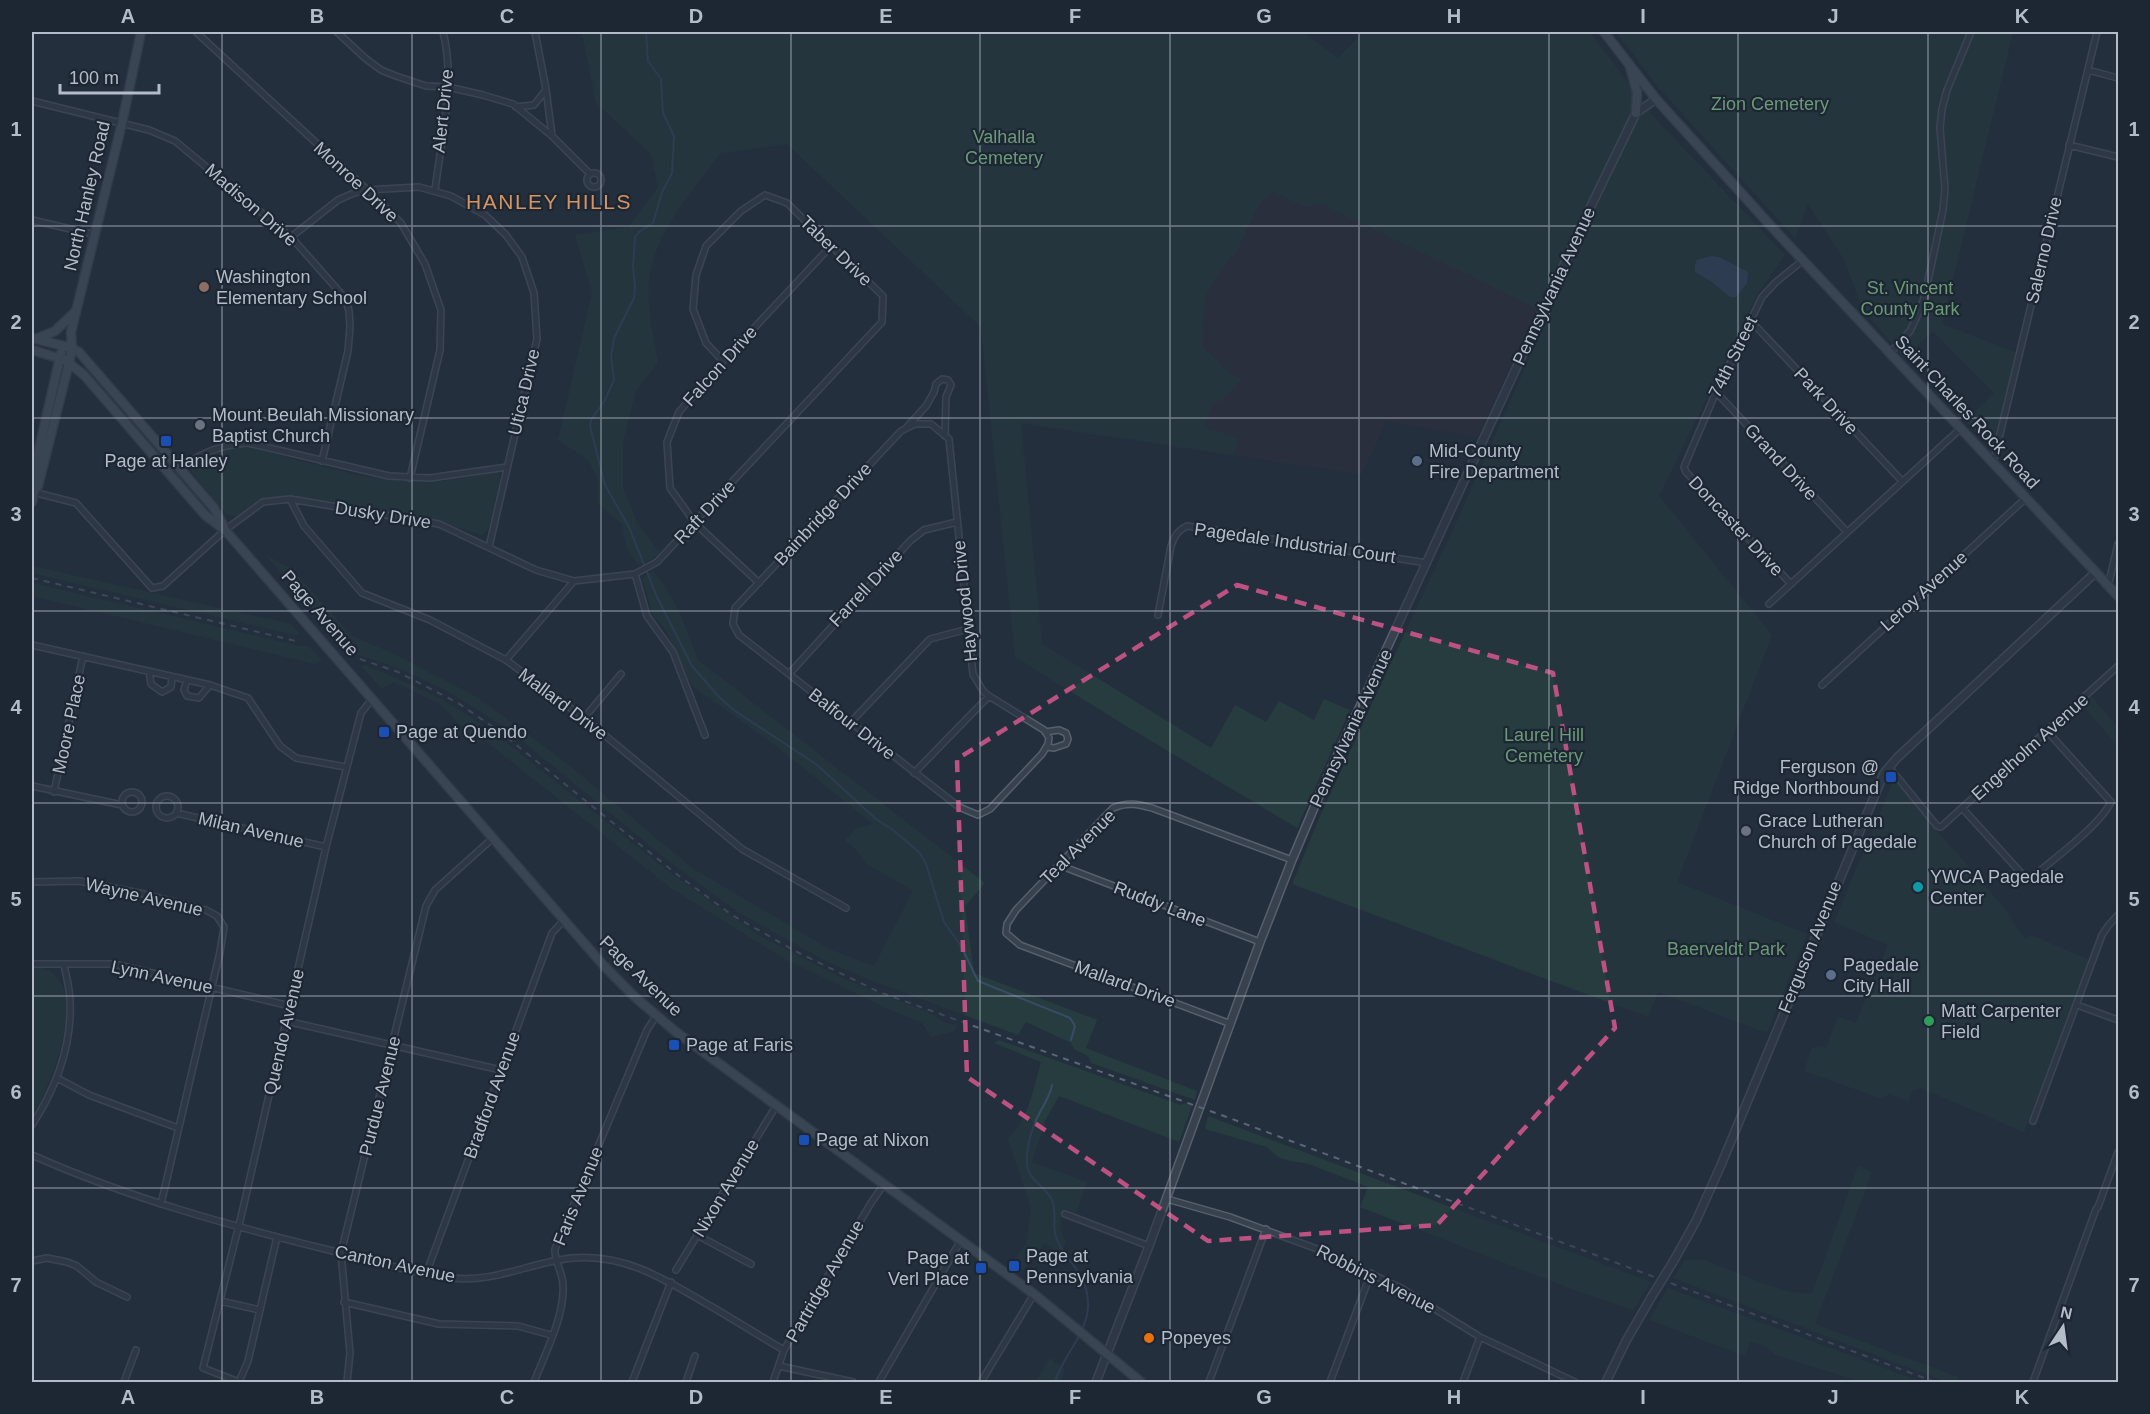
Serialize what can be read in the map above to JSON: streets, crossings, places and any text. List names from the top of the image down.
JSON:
{
  "streets": {
    "main road": ["North Hanley Road", "Saint Charles Rock Road", "Page Avenue"],
    "street": [
      "Alert Drive",
      "Monroe Drive",
      "Madison Drive",
      "Salerno Drive",
      "Taber Drive",
      "Pennsylvania Avenue",
      "74th Street",
      "Falcon Drive",
      "Utica Drive",
      "Park Drive",
      "Grand Drive",
      "Raft Drive",
      "Bainbridge Drive",
      "Dusky Drive",
      "Doncaster Drive",
      "Pagedale Industrial Court",
      "Farrell Drive",
      "Leroy Avenue",
      "Haywood Drive",
      "Mallard Drive",
      "Moore Place",
      "Balfour Drive",
      "Engelholm Avenue",
      "Milan Avenue",
      "Teal Avenue",
      "Wayne Avenue",
      "Ruddy Lane",
      "Ferguson Avenue",
      "Lynn Avenue",
      "Quendo Avenue",
      "Bradford Avenue",
      "Purdue Avenue",
      "Nixon Avenue",
      "Faris Avenue",
      "Canton Avenue",
      "Robbins Avenue",
      "Partridge Avenue"
    ]
  },
  "crossings": [
    ["Alert Drive", "Utica Drive"],
    ["Monroe Drive", "Utica Drive"],
    ["North Hanley Road", "Madison Drive"],
    ["North Hanley Road", "Dusky Drive"],
    ["North Hanley Road", "Page Avenue"],
    ["Madison Drive", "Utica Drive"],
    ["Salerno Drive", "Saint Charles Rock Road"],
    ["Taber Drive", "Falcon Drive"],
    ["Taber Drive", "Raft Drive"],
    ["Pennsylvania Avenue", "Saint Charles Rock Road"],
    ["Pennsylvania Avenue", "Pagedale Industrial Court"],
    ["Pennsylvania Avenue", "Page Avenue"],
    ["Pennsylvania Avenue", "Mallard Drive"],
    ["Pennsylvania Avenue", "Teal Avenue"],
    ["Pennsylvania Avenue", "Ruddy Lane"],
    ["Pennsylvania Avenue", "Robbins Avenue"],
    ["74th Street", "Park Drive"],
    ["74th Street", "Saint Charles Rock Road"],
    ["74th Street", "Grand Drive"],
    ["74th Street", "Doncaster Drive"],
    ["Falcon Drive", "Raft Drive"],
    ["Falcon Drive", "Bainbridge Drive"],
    ["Utica Drive", "Dusky Drive"],
    ["Saint Charles Rock Road", "Leroy Avenue"],
    ["Saint Charles Rock Road", "Ferguson Avenue"],
    ["Raft Drive", "Dusky Drive"],
    ["Bainbridge Drive", "Haywood Drive"],
    ["Bainbridge Drive", "Balfour Drive"],
    ["Dusky Drive", "Page Avenue"],
    ["Dusky Drive", "Mallard Drive"],
    ["Farrell Drive", "Haywood Drive"],
    ["Farrell Drive", "Balfour Drive"],
    ["Haywood Drive", "Balfour Drive"],
    ["Page Avenue", "Quendo Avenue"],
    ["Page Avenue", "Bradford Avenue"],
    ["Page Avenue", "Purdue Avenue"],
    ["Page Avenue", "Nixon Avenue"],
    ["Page Avenue", "Faris Avenue"],
    ["Page Avenue", "Partridge Avenue"],
    ["Mallard Drive", "Teal Avenue"],
    ["Engelholm Avenue", "Ferguson Avenue"],
    ["Milan Avenue", "Quendo Avenue"],
    ["Teal Avenue", "Ruddy Lane"],
    ["Wayne Avenue", "Lynn Avenue"],
    ["Lynn Avenue", "Quendo Avenue"],
    ["Quendo Avenue", "Canton Avenue"],
    ["Bradford Avenue", "Canton Avenue"],
    ["Purdue Avenue", "Canton Avenue"],
    ["Faris Avenue", "Canton Avenue"],
    ["Canton Avenue", "Partridge Avenue"]
  ],
  "districts": ["HANLEY HILLS"],
  "parks": [
    "Zion Cemetery",
    "Valhalla Cemetery",
    "St. Vincent County Park",
    "Laurel Hill Cemetery",
    "Baerveldt Park"
  ],
  "places": {
    "other": [
      "Washington Elementary School",
      "Mount Beulah Missionary Baptist Church",
      "Mid-County Fire Department",
      "Grace Lutheran Church of Pagedale",
      "YWCA Pagedale Center",
      "Pagedale City Hall",
      "Matt Carpenter Field",
      "Popeyes"
    ],
    "transit": [
      "Page at Hanley",
      "Page at Quendo",
      "Ferguson @ Ridge Northbound",
      "Page at Faris",
      "Page at Nixon",
      "Page at Pennsylvania",
      "Page at Verl Place"
    ]
  },
  "scale_bar": "100 m",
  "north": "top",
  "grid": {
    "columns": [
      "A",
      "B",
      "C",
      "D",
      "E",
      "F",
      "G",
      "H",
      "I",
      "J",
      "K"
    ],
    "rows": [
      "1",
      "2",
      "3",
      "4",
      "5",
      "6",
      "7"
    ]
  }
}
